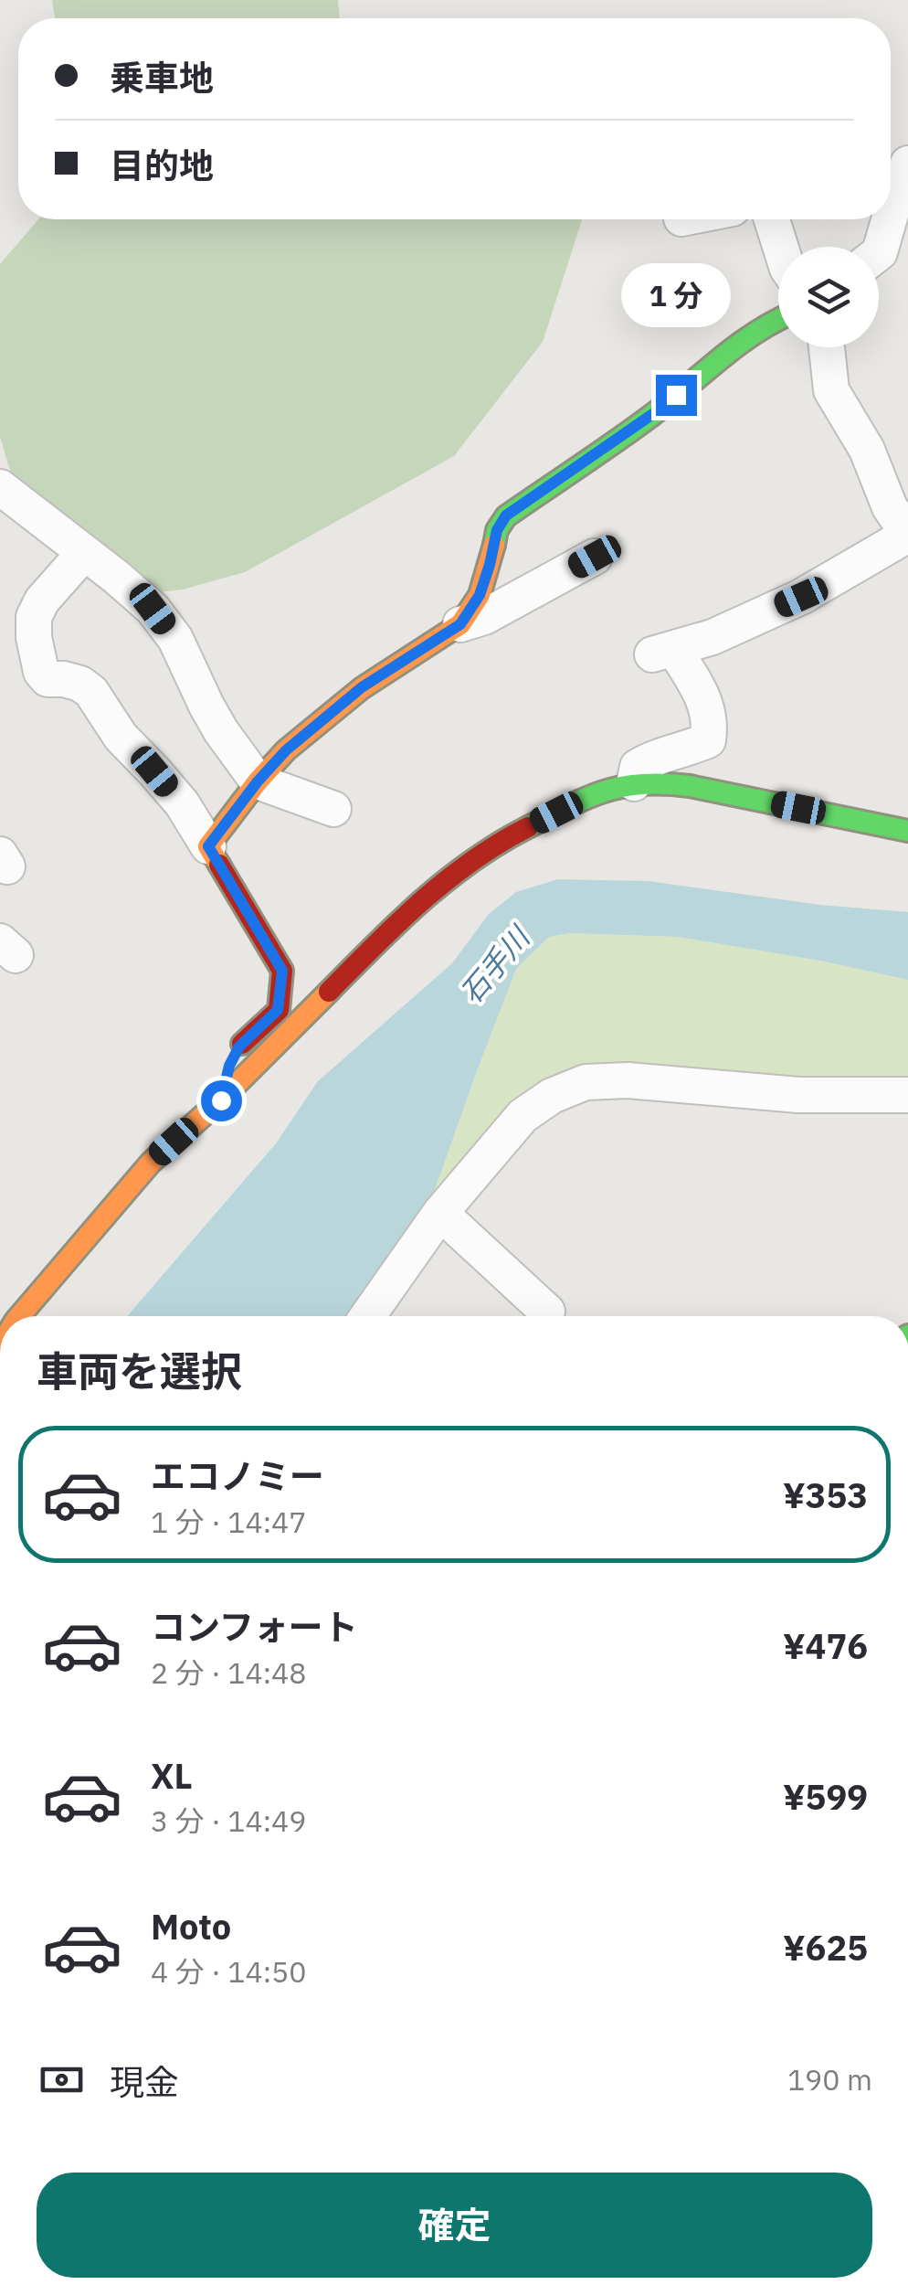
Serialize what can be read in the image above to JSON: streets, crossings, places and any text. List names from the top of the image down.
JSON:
{
  "water": ["石手川"],
  "page": {
    "banner": ["乗車地", "目的地"],
    "bubble": "1 分",
    "heading": "車両を選択",
    "list": [
      {
        "name": "エコノミー",
        "note": "1 分 · 14:47",
        "value": "¥353"
      },
      {
        "name": "コンフォート",
        "note": "2 分 · 14:48",
        "value": "¥476"
      },
      {
        "name": "XL",
        "note": "3 分 · 14:49",
        "value": "¥599"
      },
      {
        "name": "Moto",
        "note": "4 分 · 14:50",
        "value": "¥625"
      }
    ],
    "pay": ["現金", "190 m"],
    "buttons": "確定"
  }
}
